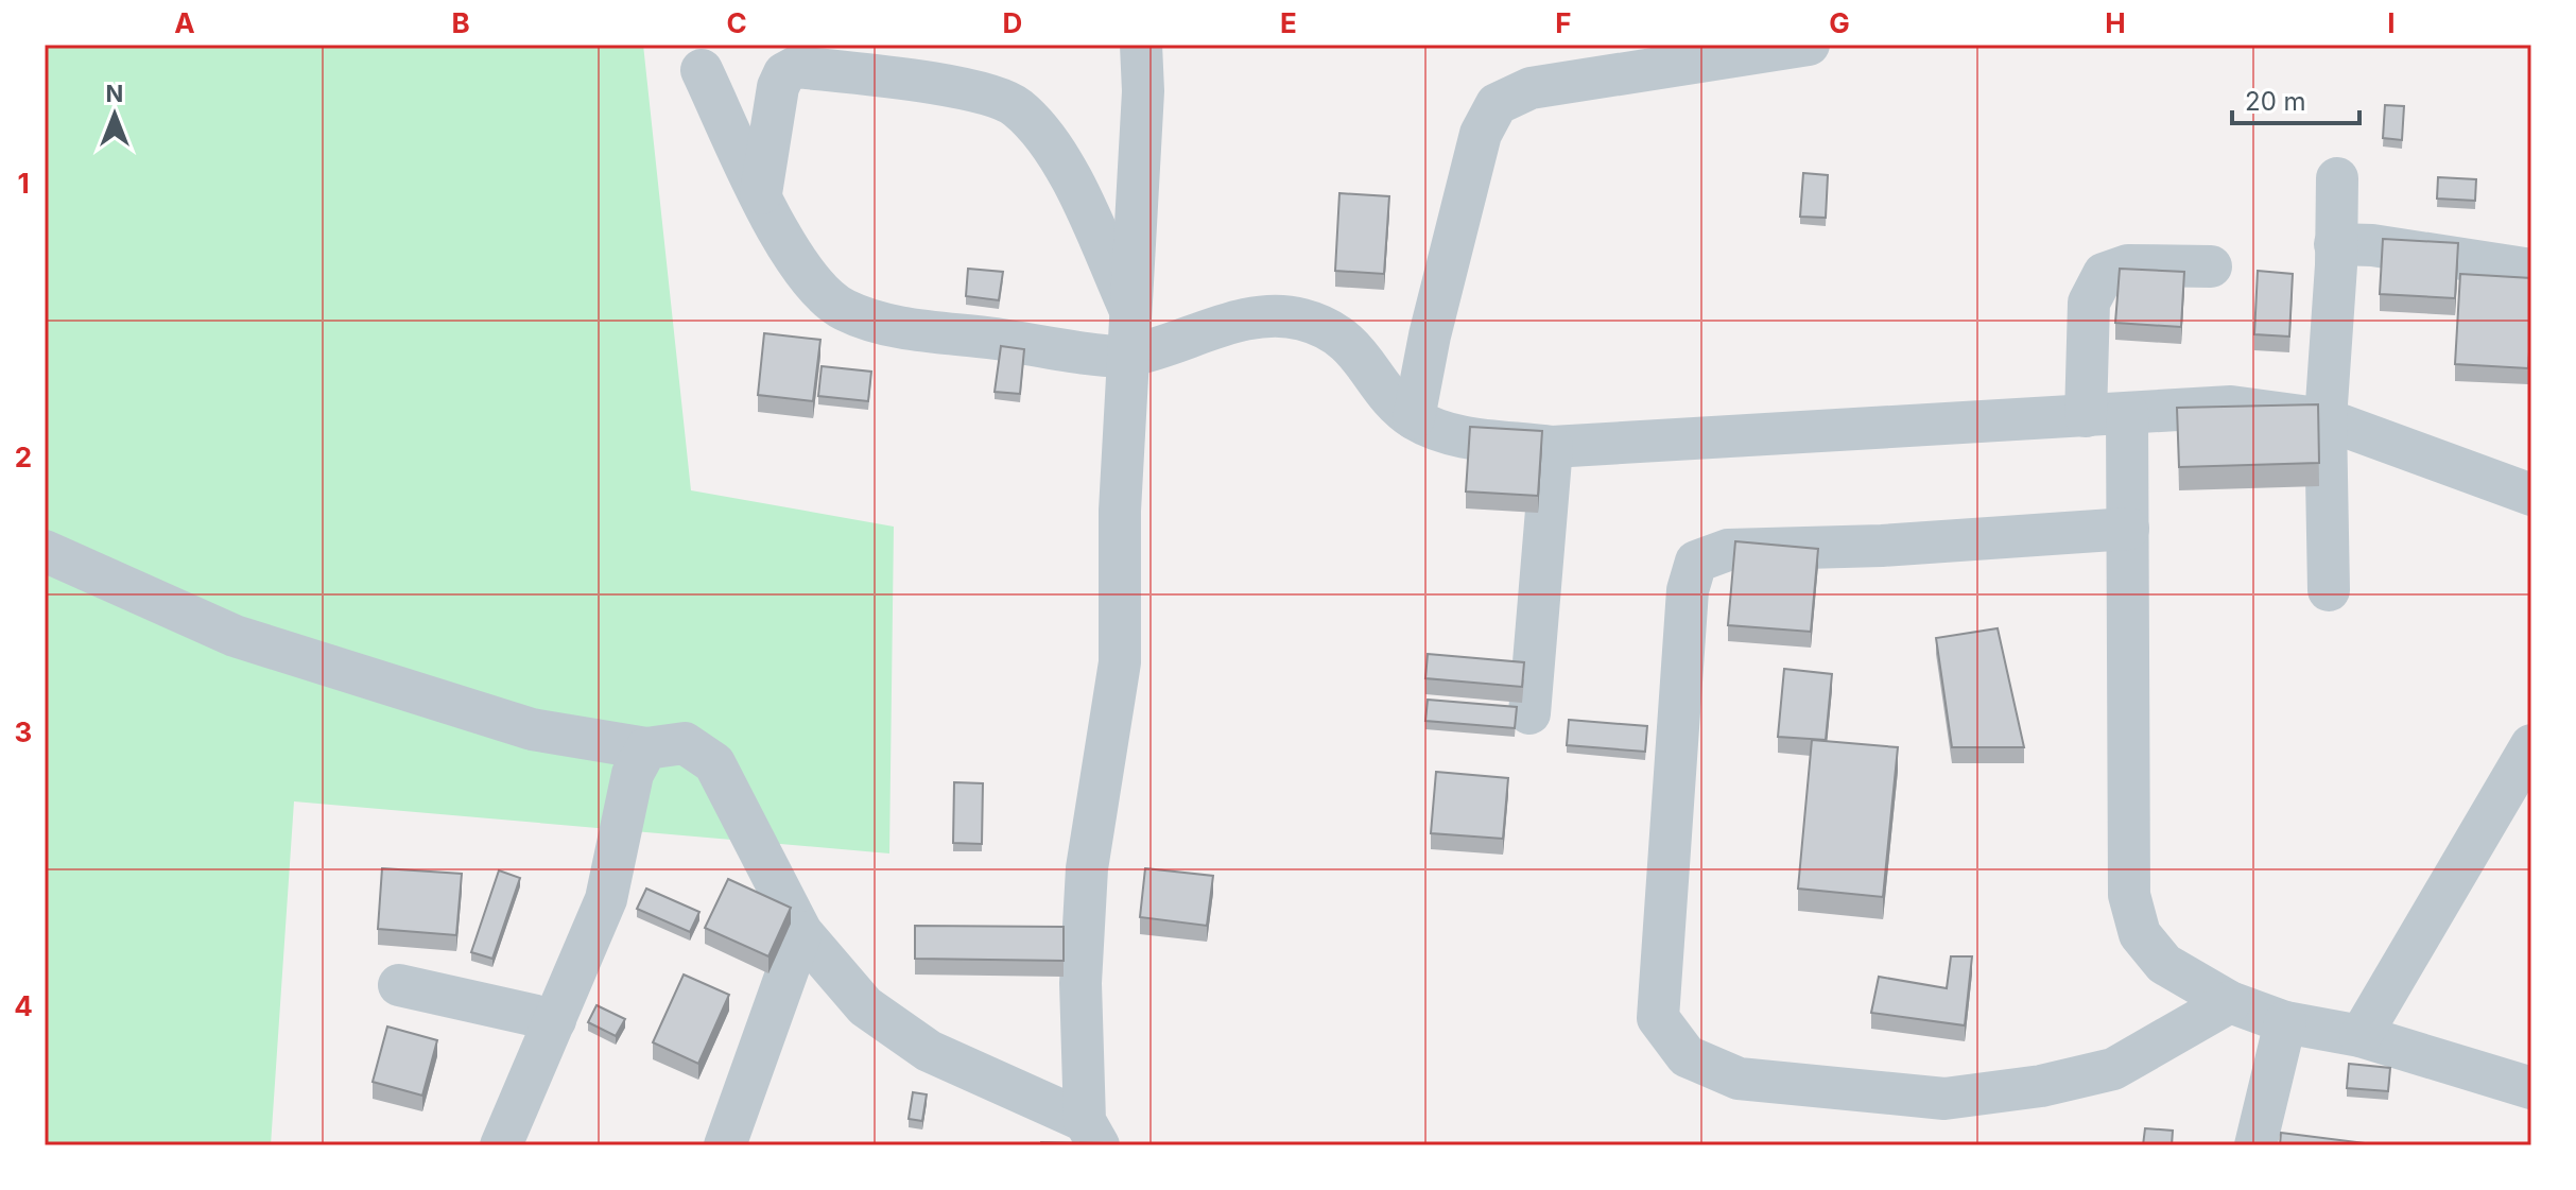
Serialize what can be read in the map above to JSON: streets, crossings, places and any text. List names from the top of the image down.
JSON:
{
  "scale_bar": "20 m",
  "north": "top",
  "grid": {
    "columns": [
      "A",
      "B",
      "C",
      "D",
      "E",
      "F",
      "G",
      "H",
      "I"
    ],
    "rows": [
      "1",
      "2",
      "3",
      "4"
    ]
  }
}
